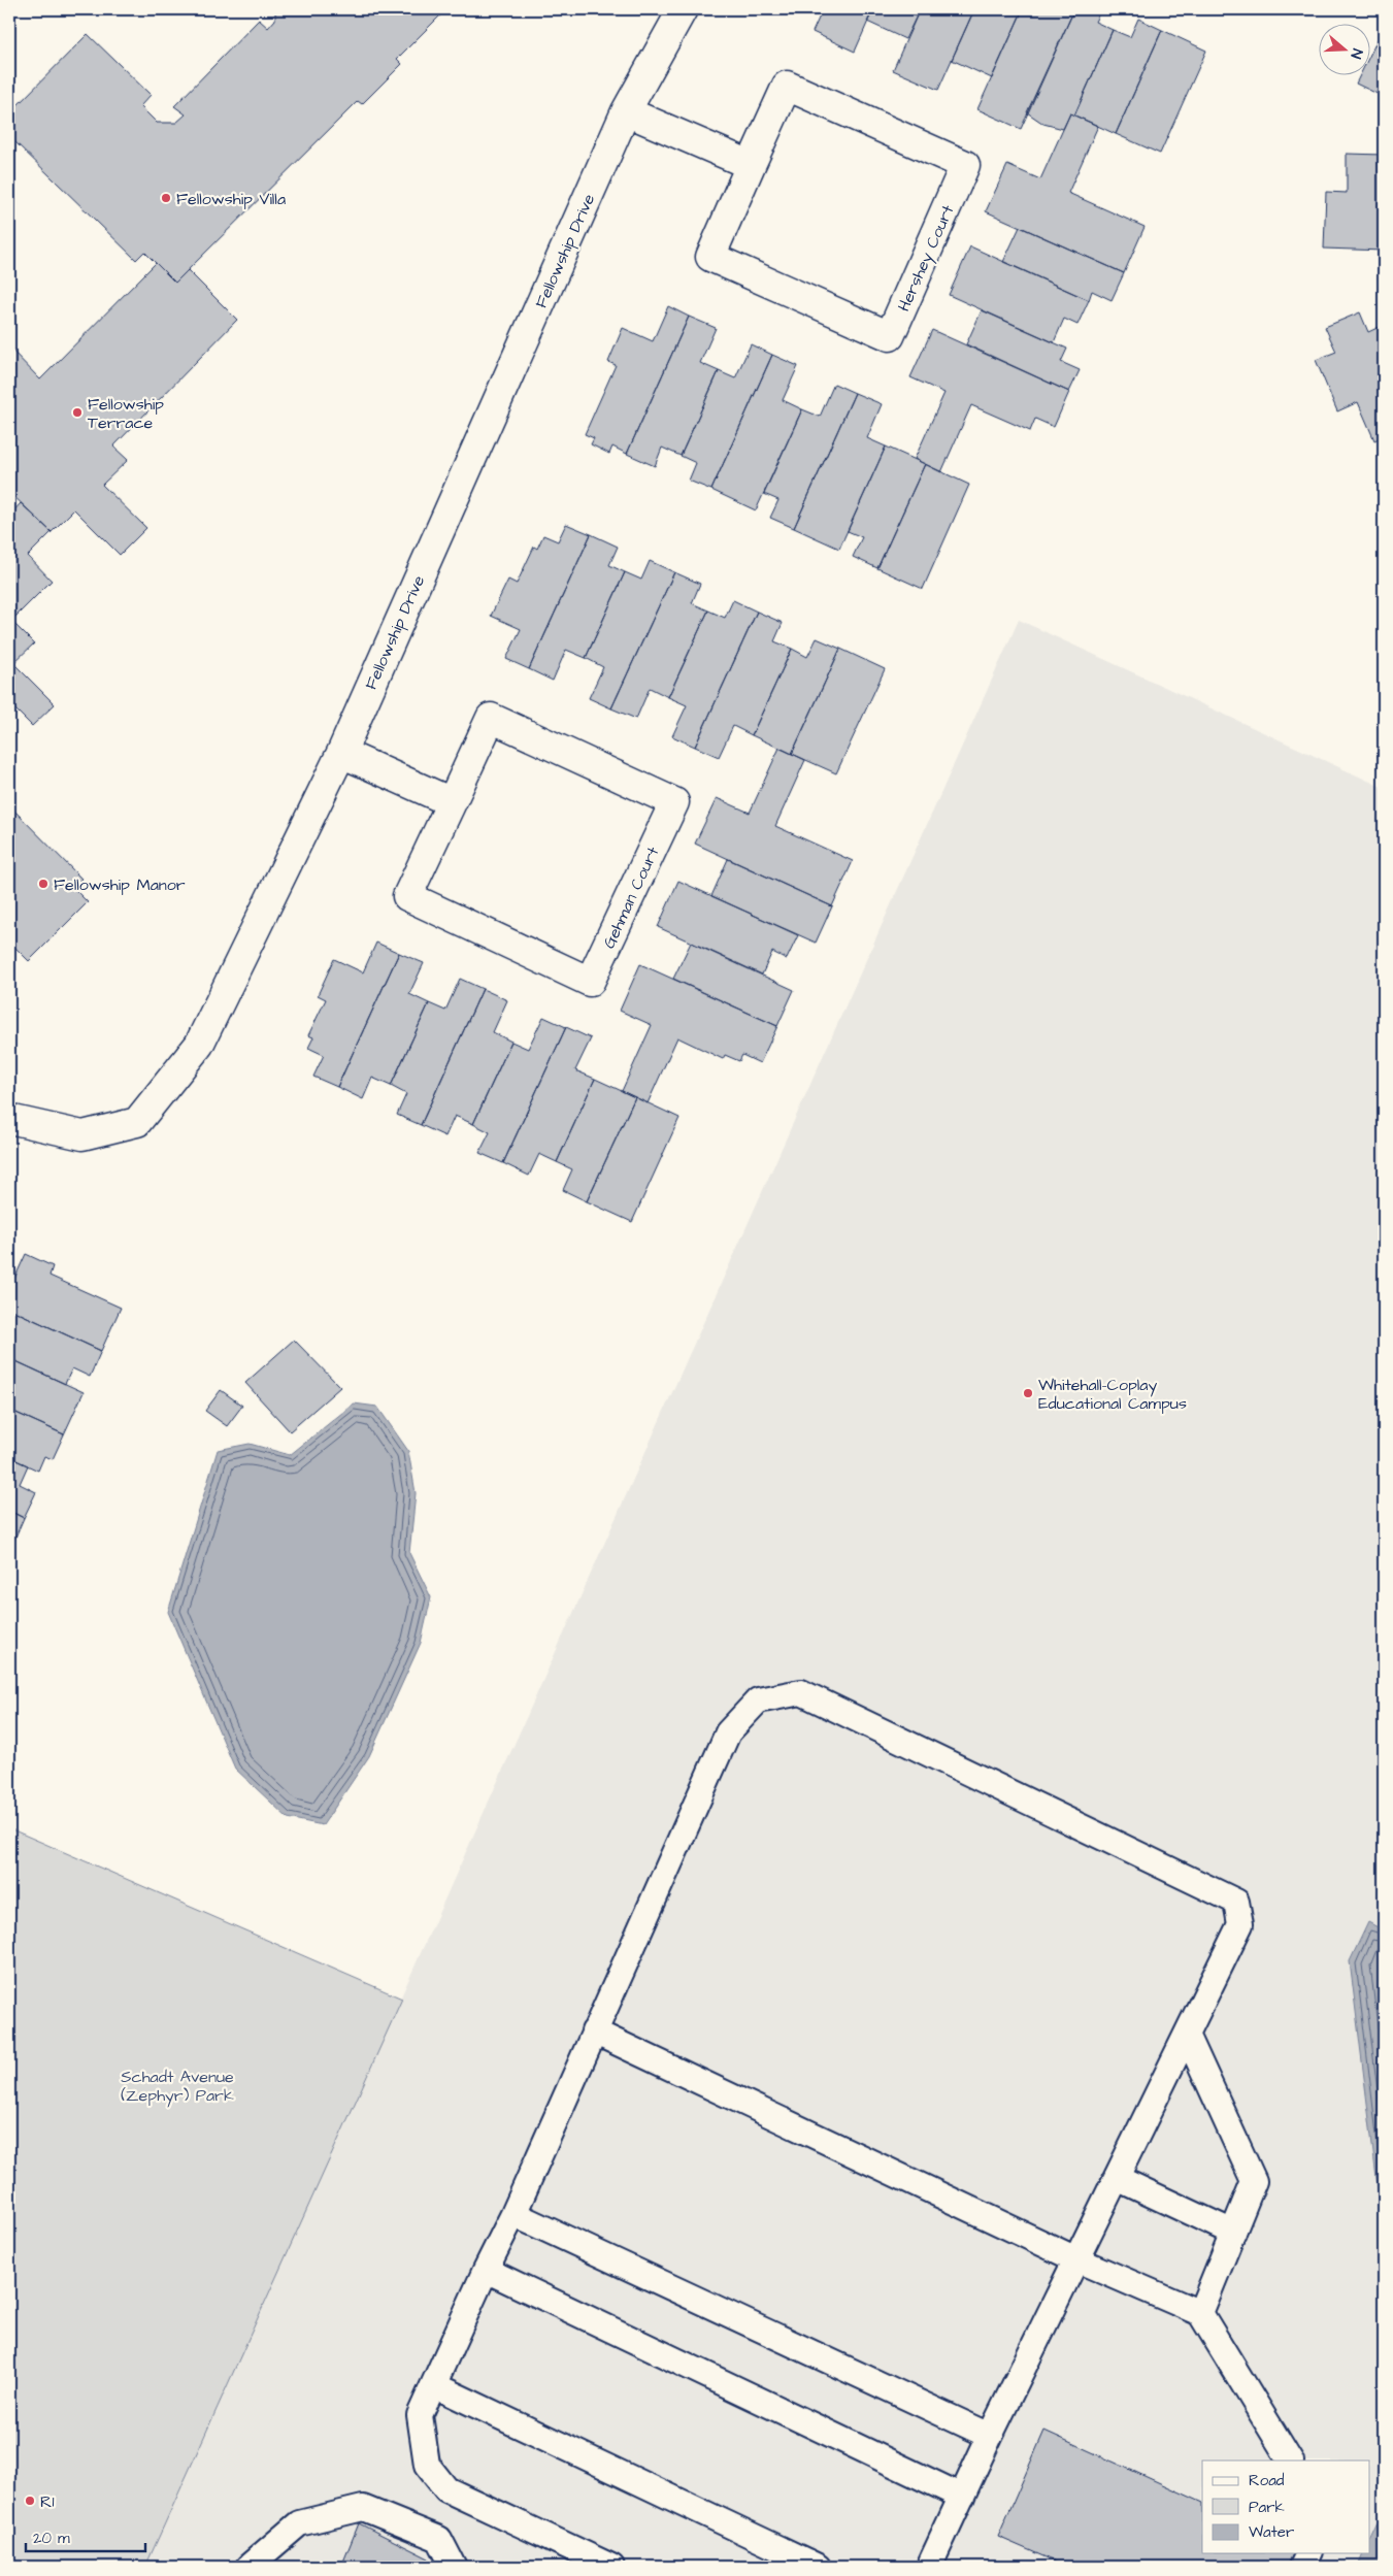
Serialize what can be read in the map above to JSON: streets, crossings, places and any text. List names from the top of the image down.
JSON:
{
  "streets": {
    "street": ["Fellowship Drive", "Hershey Court", "Gehman Court"]
  },
  "parks": ["Schadt Avenue (Zephyr) Park"],
  "places": [
    "Fellowship Villa",
    "Fellowship Terrace",
    "Fellowship Manor",
    "Whitehall-Coplay Educational Campus",
    "R1"
  ],
  "legend": ["Road", "Park", "Water"],
  "scale_bar": "20 m",
  "north": "right"
}
